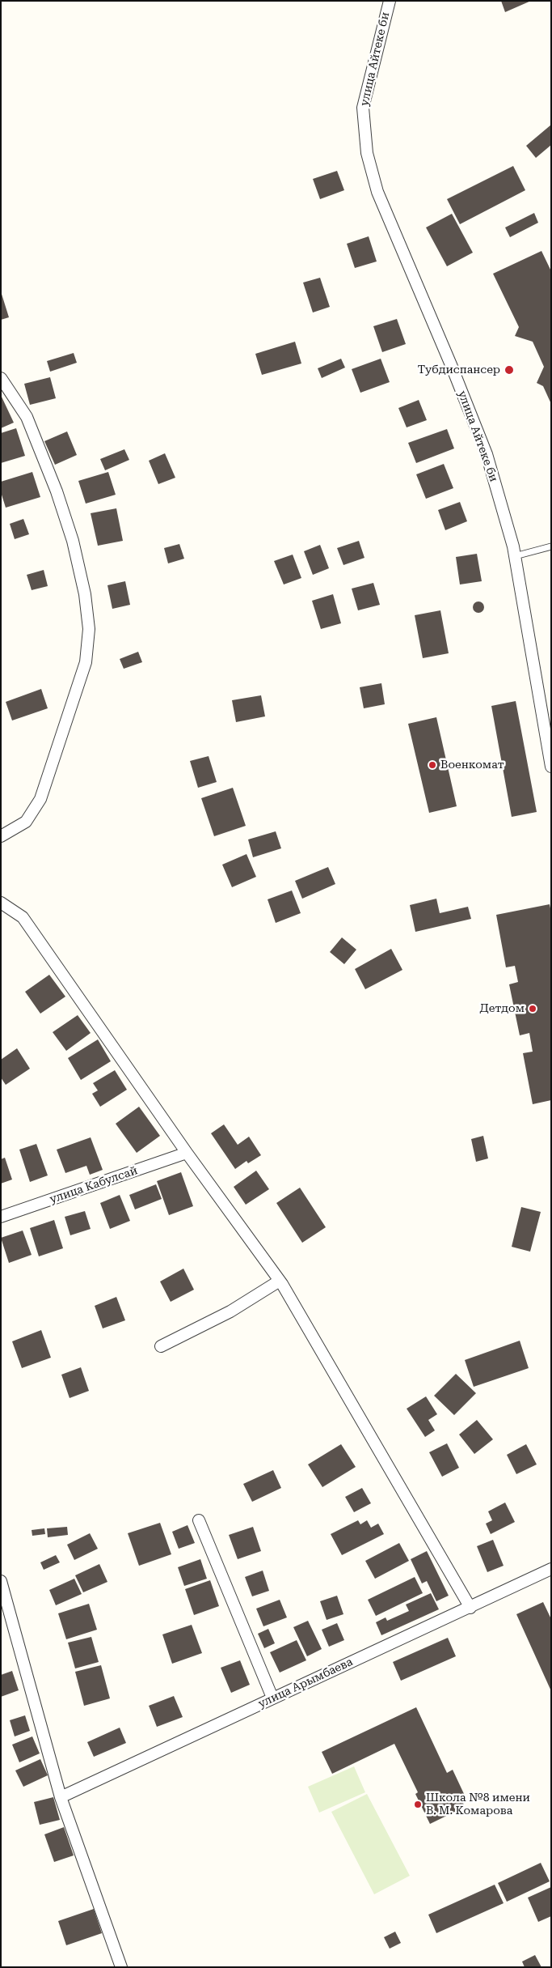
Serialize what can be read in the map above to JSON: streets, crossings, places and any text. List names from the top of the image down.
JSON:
{
  "streets": {
    "street": ["улица Айтеке би", "улица Кабулсай", "улица Арымбаева"]
  },
  "places": [
    "Тубдиспансер",
    "Военкомат",
    "Детдом",
    "Школа №8 имени В. М. Комарова"
  ]
}
